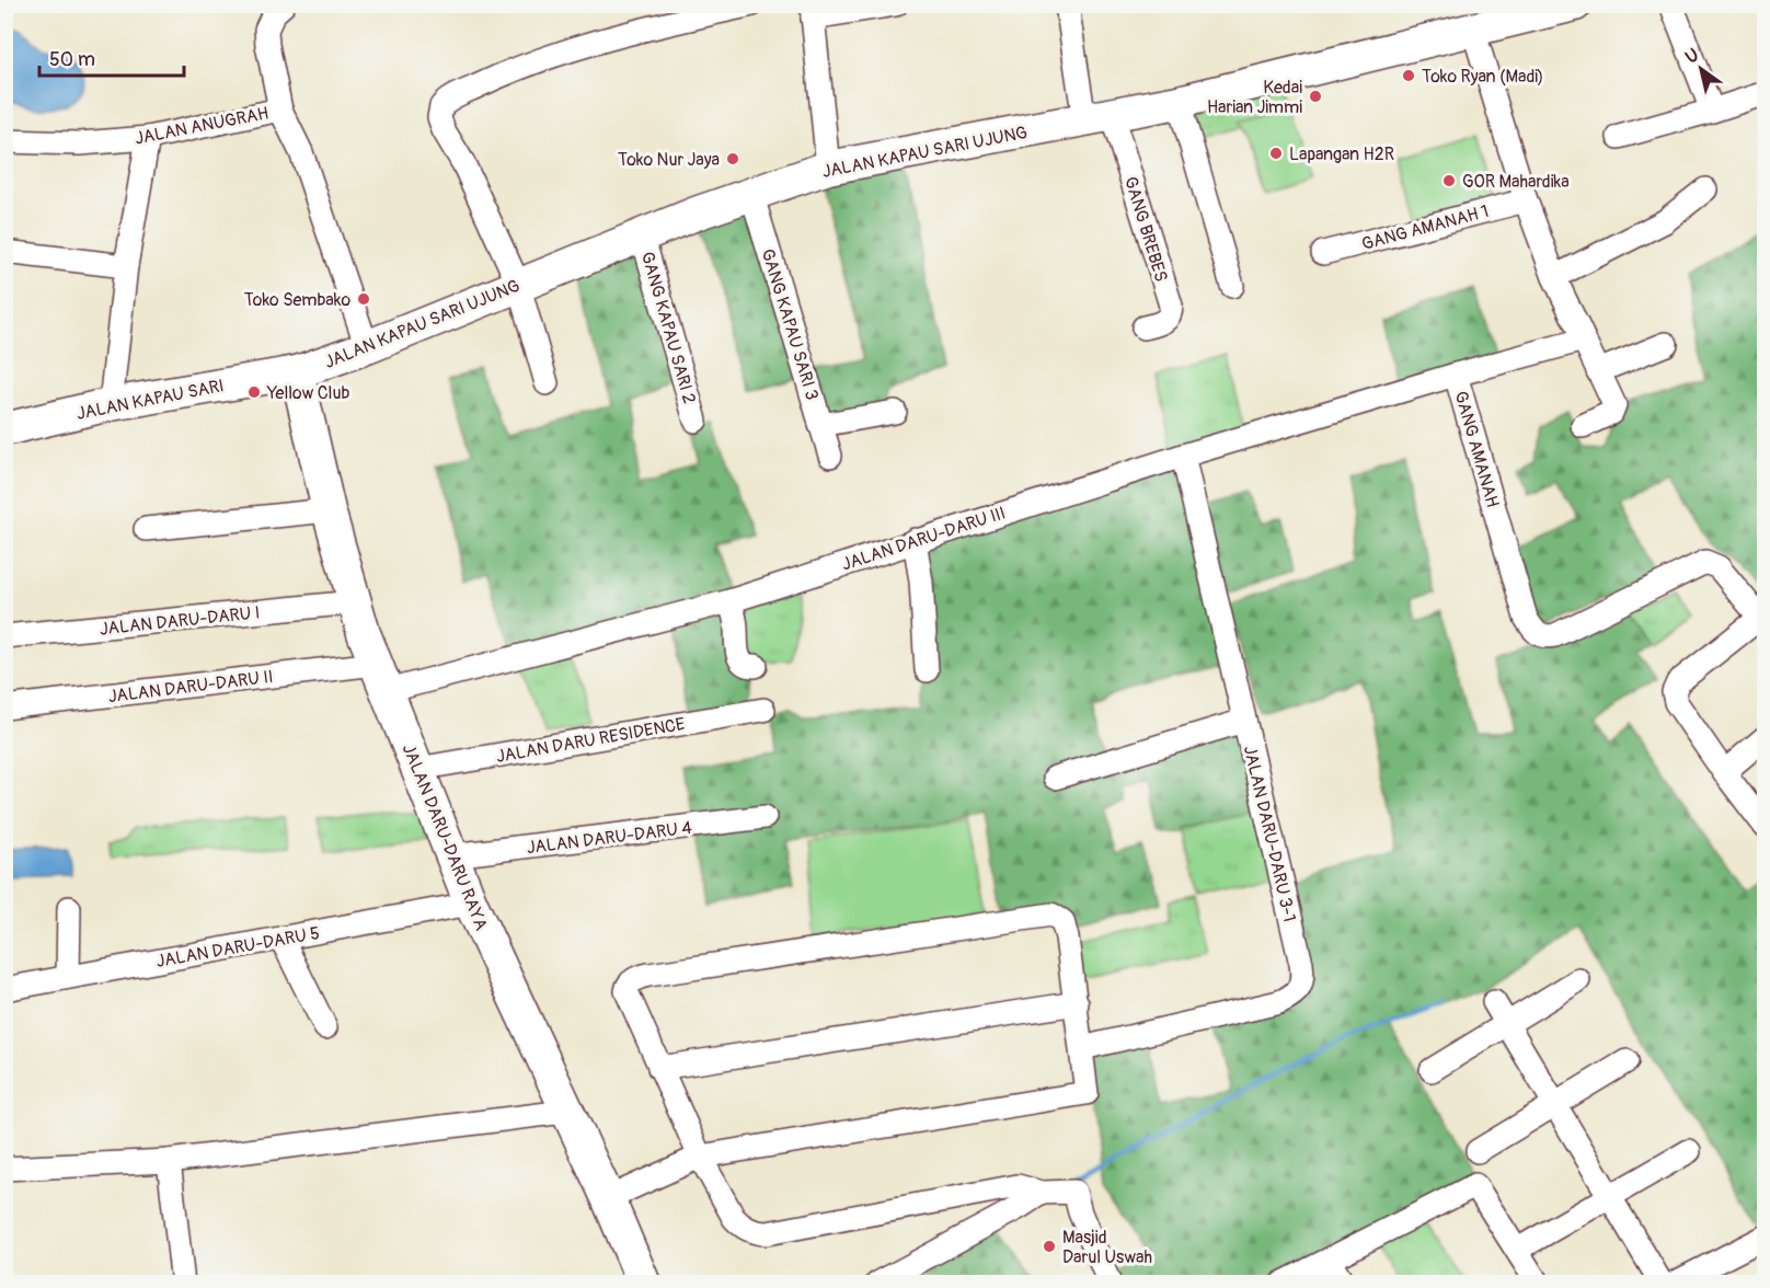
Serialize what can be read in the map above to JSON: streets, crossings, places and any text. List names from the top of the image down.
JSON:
{
  "streets": {
    "street": [
      "JALAN ANUGRAH",
      "JALAN KAPAU SARI UJUNG",
      "GANG AMANAH 1",
      "GANG BREBES",
      "GANG KAPAU SARI 3",
      "GANG KAPAU SARI 2",
      "JALAN KAPAU SARI",
      "GANG AMANAH",
      "JALAN DARU-DARU III",
      "JALAN DARU-DARU I",
      "JALAN DARU-DARU II",
      "JALAN DARU RESIDENCE",
      "JALAN DARU-DARU 3-1",
      "JALAN DARU-DARU RAYA",
      "JALAN DARU-DARU 4",
      "JALAN DARU-DARU 5"
    ]
  },
  "crossings": [
    ["JALAN KAPAU SARI UJUNG", "GANG BREBES"],
    ["JALAN KAPAU SARI UJUNG", "GANG KAPAU SARI 3"],
    ["JALAN KAPAU SARI UJUNG", "GANG KAPAU SARI 2"],
    ["JALAN KAPAU SARI UJUNG", "JALAN KAPAU SARI"],
    ["JALAN KAPAU SARI UJUNG", "JALAN DARU-DARU RAYA"],
    ["JALAN KAPAU SARI", "JALAN DARU-DARU RAYA"],
    ["GANG AMANAH", "JALAN DARU-DARU III"],
    ["JALAN DARU-DARU III", "JALAN DARU-DARU II"],
    ["JALAN DARU-DARU III", "JALAN DARU-DARU 3-1"],
    ["JALAN DARU-DARU III", "JALAN DARU-DARU RAYA"],
    ["JALAN DARU-DARU I", "JALAN DARU-DARU RAYA"],
    ["JALAN DARU-DARU II", "JALAN DARU-DARU RAYA"],
    ["JALAN DARU RESIDENCE", "JALAN DARU-DARU RAYA"],
    ["JALAN DARU-DARU RAYA", "JALAN DARU-DARU 4"],
    ["JALAN DARU-DARU RAYA", "JALAN DARU-DARU 5"]
  ],
  "places": [
    "Toko Ryan (Madi)",
    "Kedai Harian Jimmi",
    "Lapangan H2R",
    "Toko Nur Jaya",
    "GOR Mahardika",
    "Toko Sembako",
    "Yellow Club",
    "Masjid Darul Uswah"
  ],
  "scale_bar": "50 m",
  "north": "top left"
}
